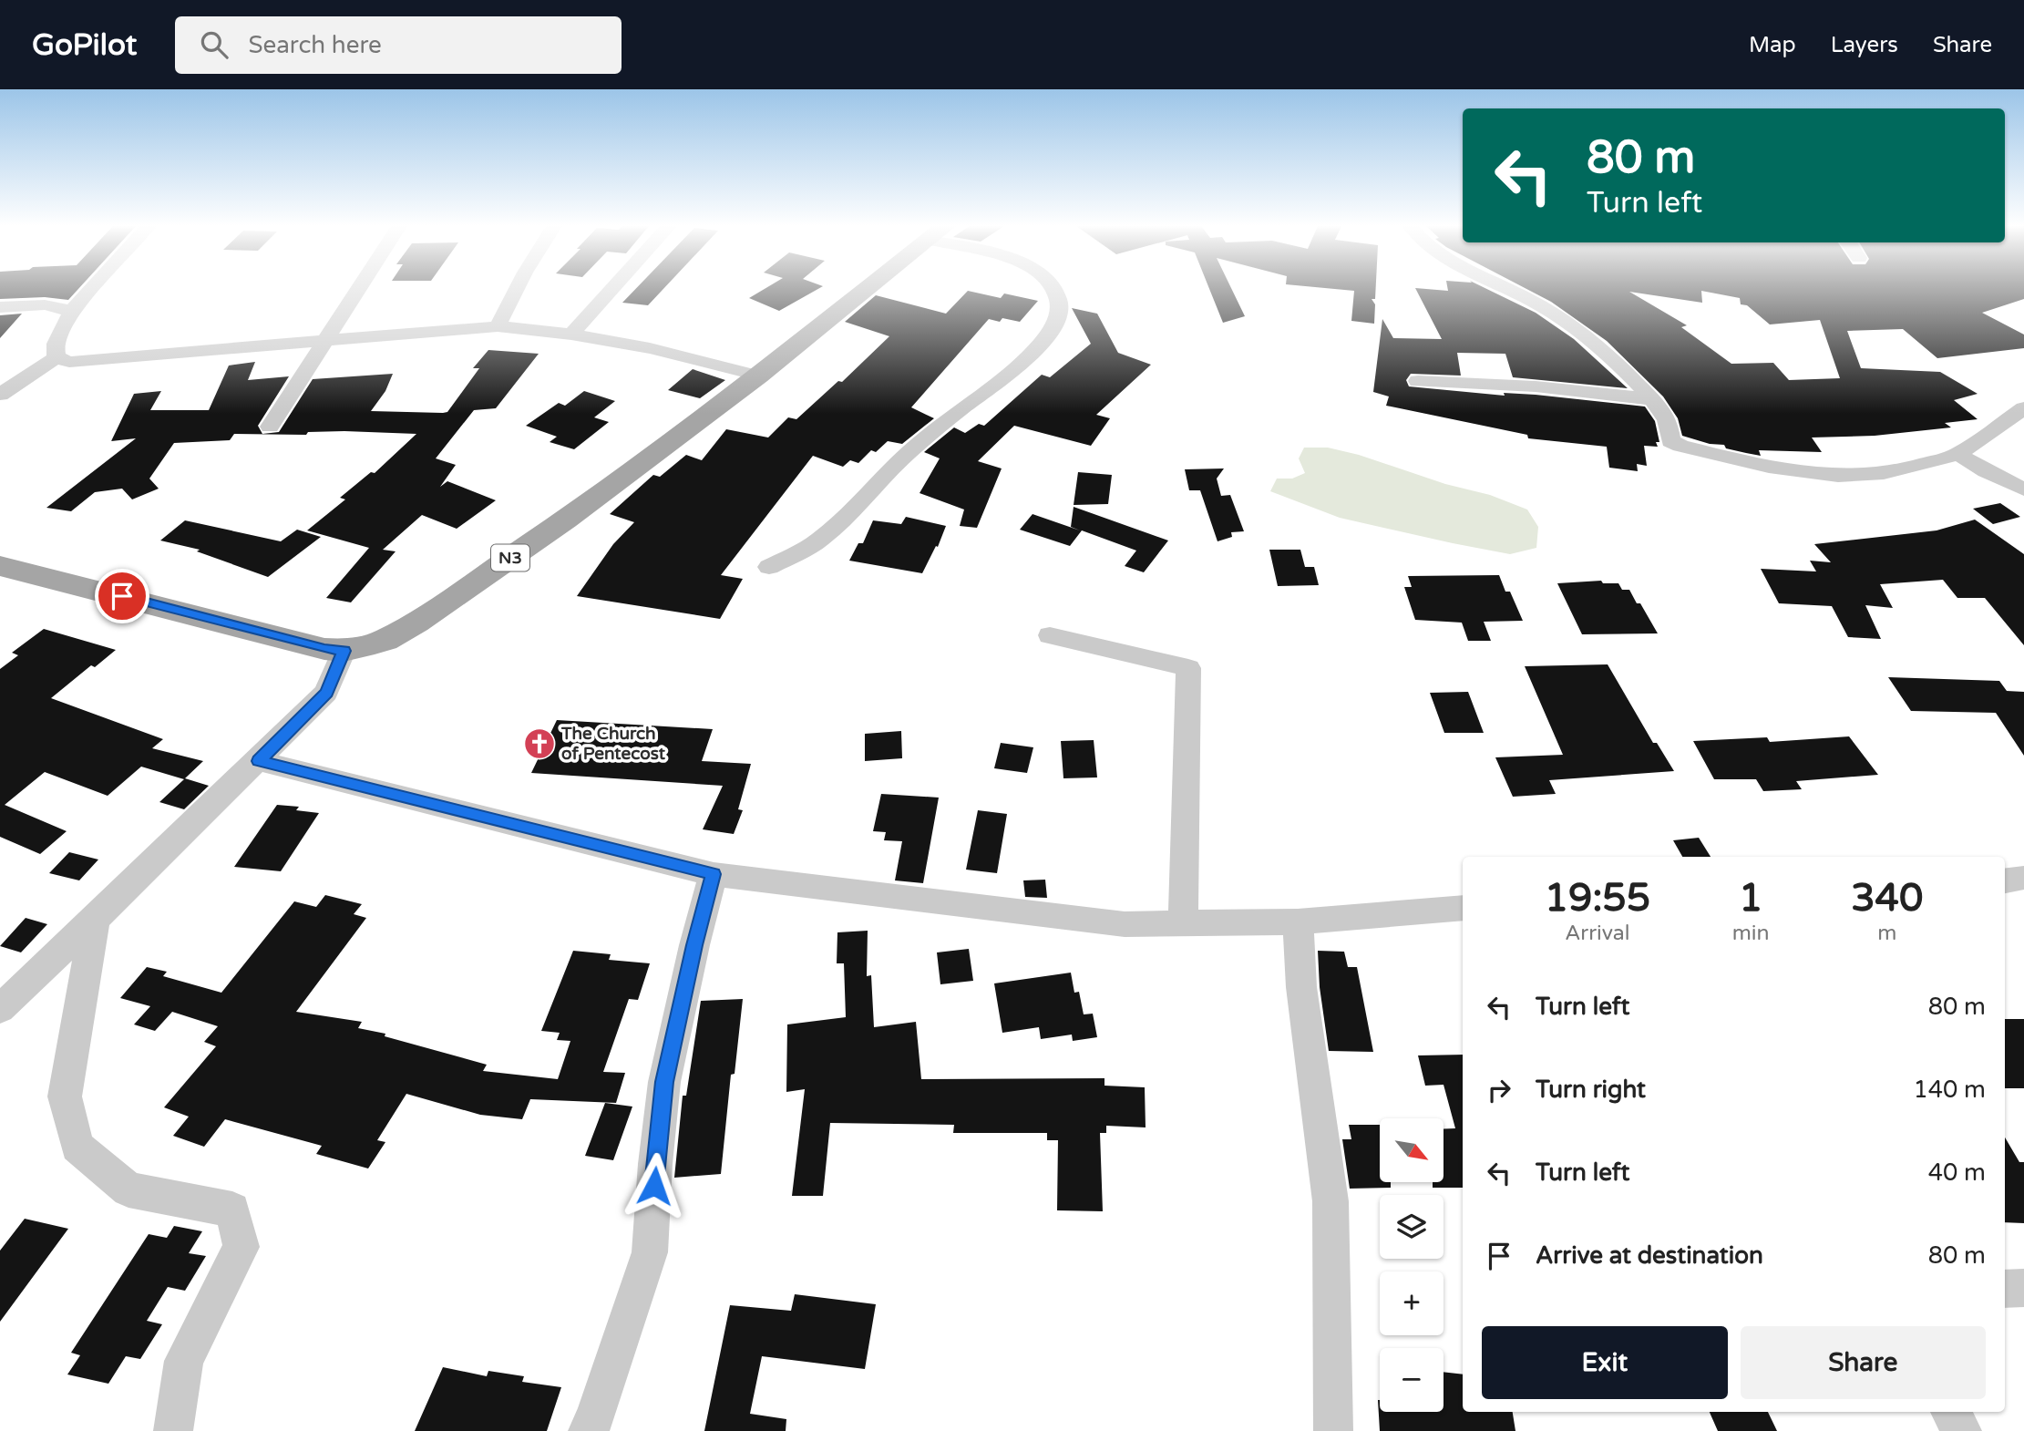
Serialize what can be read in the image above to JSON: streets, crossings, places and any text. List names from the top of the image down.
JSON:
{
  "streets": {
    "main road": ["N3"]
  },
  "places": {
    "church": ["The Church of Pentecost"]
  },
  "north": "bottom right",
  "page": {
    "header": "GoPilot",
    "search": "Search here",
    "nav": ["Map", "Layers", "Share"],
    "turn": ["80 m", "Turn left"],
    "eta": [
      "19:55",
      "Arrival",
      "1",
      "min",
      "340",
      "m"
    ],
    "list": [
      {
        "name": "Turn left",
        "value": "80 m"
      },
      {
        "name": "Turn right",
        "value": "140 m"
      },
      {
        "name": "Turn left",
        "value": "40 m"
      },
      {
        "name": "Arrive at destination",
        "value": "80 m"
      }
    ],
    "map_buttons": ["+", "−"],
    "buttons": ["Exit", "Share"]
  }
}
